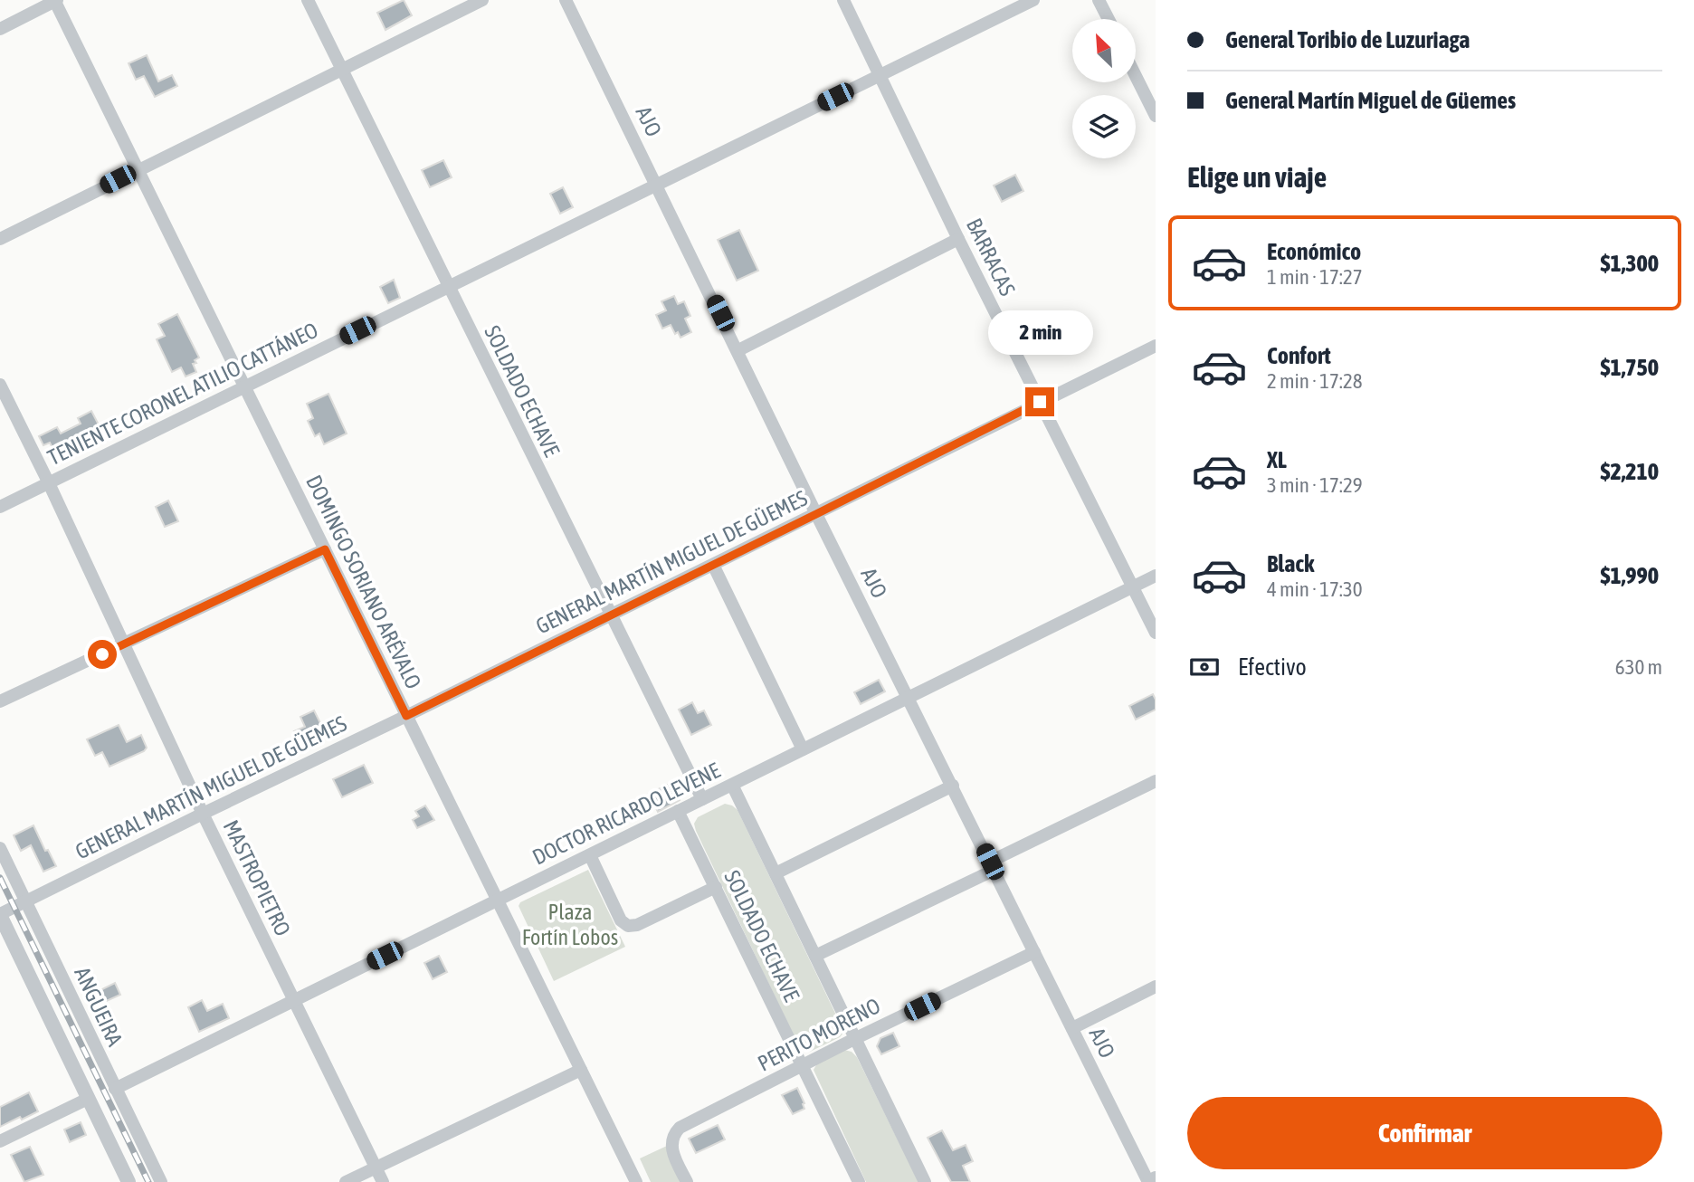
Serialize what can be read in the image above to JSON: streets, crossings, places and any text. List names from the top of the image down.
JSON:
{
  "streets": {
    "street": [
      "AJO",
      "BARRACAS",
      "SOLDADO ECHAVE",
      "TENIENTE CORONEL ATILIO CATTÁNEO",
      "GENERAL MARTÍN MIGUEL DE GÜEMES",
      "DOMINGO SORIANO ARÉVALO",
      "DOCTOR RICARDO LEVENE",
      "MASTROPIETRO",
      "ANGUEIRA",
      "PERITO MORENO"
    ]
  },
  "crossings": [
    ["AJO", "TENIENTE CORONEL ATILIO CATTÁNEO"],
    ["AJO", "GENERAL MARTÍN MIGUEL DE GÜEMES"],
    ["AJO", "DOCTOR RICARDO LEVENE"],
    ["AJO", "PERITO MORENO"],
    ["BARRACAS", "TENIENTE CORONEL ATILIO CATTÁNEO"],
    ["BARRACAS", "GENERAL MARTÍN MIGUEL DE GÜEMES"],
    ["BARRACAS", "DOCTOR RICARDO LEVENE"],
    ["SOLDADO ECHAVE", "TENIENTE CORONEL ATILIO CATTÁNEO"],
    ["SOLDADO ECHAVE", "GENERAL MARTÍN MIGUEL DE GÜEMES"],
    ["SOLDADO ECHAVE", "DOCTOR RICARDO LEVENE"],
    ["SOLDADO ECHAVE", "PERITO MORENO"],
    ["TENIENTE CORONEL ATILIO CATTÁNEO", "DOMINGO SORIANO ARÉVALO"],
    ["TENIENTE CORONEL ATILIO CATTÁNEO", "MASTROPIETRO"],
    ["GENERAL MARTÍN MIGUEL DE GÜEMES", "DOMINGO SORIANO ARÉVALO"],
    ["GENERAL MARTÍN MIGUEL DE GÜEMES", "MASTROPIETRO"],
    ["GENERAL MARTÍN MIGUEL DE GÜEMES", "ANGUEIRA"],
    ["DOMINGO SORIANO ARÉVALO", "DOCTOR RICARDO LEVENE"],
    ["DOCTOR RICARDO LEVENE", "MASTROPIETRO"],
    ["DOCTOR RICARDO LEVENE", "ANGUEIRA"]
  ],
  "parks": ["Plaza Fortín Lobos"],
  "north": "top left",
  "page": {
    "banner": ["General Toribio de Luzuriaga", "General Martín Miguel de Güemes"],
    "heading": "Elige un viaje",
    "list": [
      {
        "name": "Económico",
        "note": "1 min · 17:27",
        "value": "$1,300"
      },
      {
        "name": "Confort",
        "note": "2 min · 17:28",
        "value": "$1,750"
      },
      {
        "name": "XL",
        "note": "3 min · 17:29",
        "value": "$2,210"
      },
      {
        "name": "Black",
        "note": "4 min · 17:30",
        "value": "$1,990"
      }
    ],
    "bubble": "2 min",
    "pay": ["Efectivo", "630 m"],
    "buttons": "Confirmar"
  }
}
